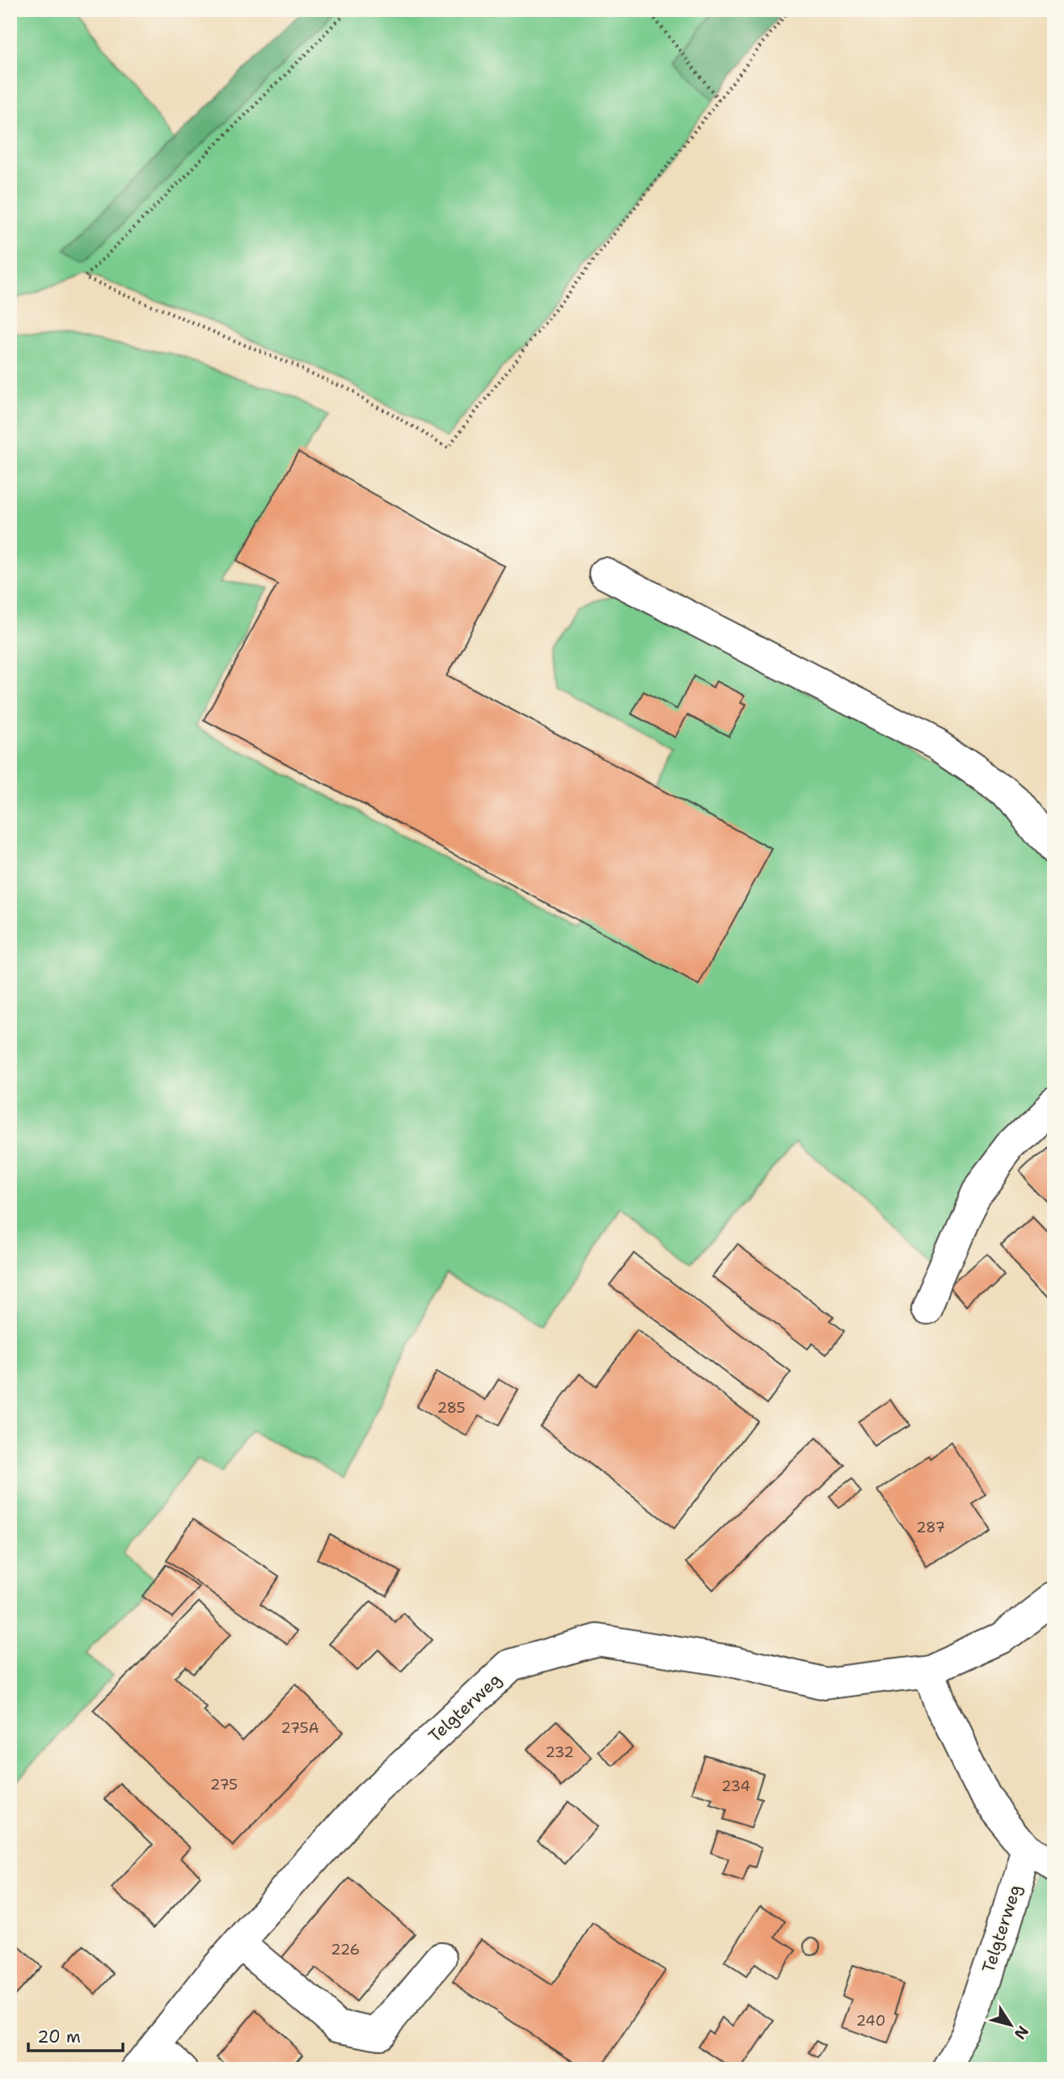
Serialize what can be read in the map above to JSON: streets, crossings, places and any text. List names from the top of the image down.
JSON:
{
  "streets": {
    "street": ["Telgterweg"]
  },
  "house_numbers": [
    "285",
    "287",
    "275A",
    "232",
    "275",
    "234",
    "226",
    "240"
  ],
  "scale_bar": "20 m",
  "north": "bottom right"
}
